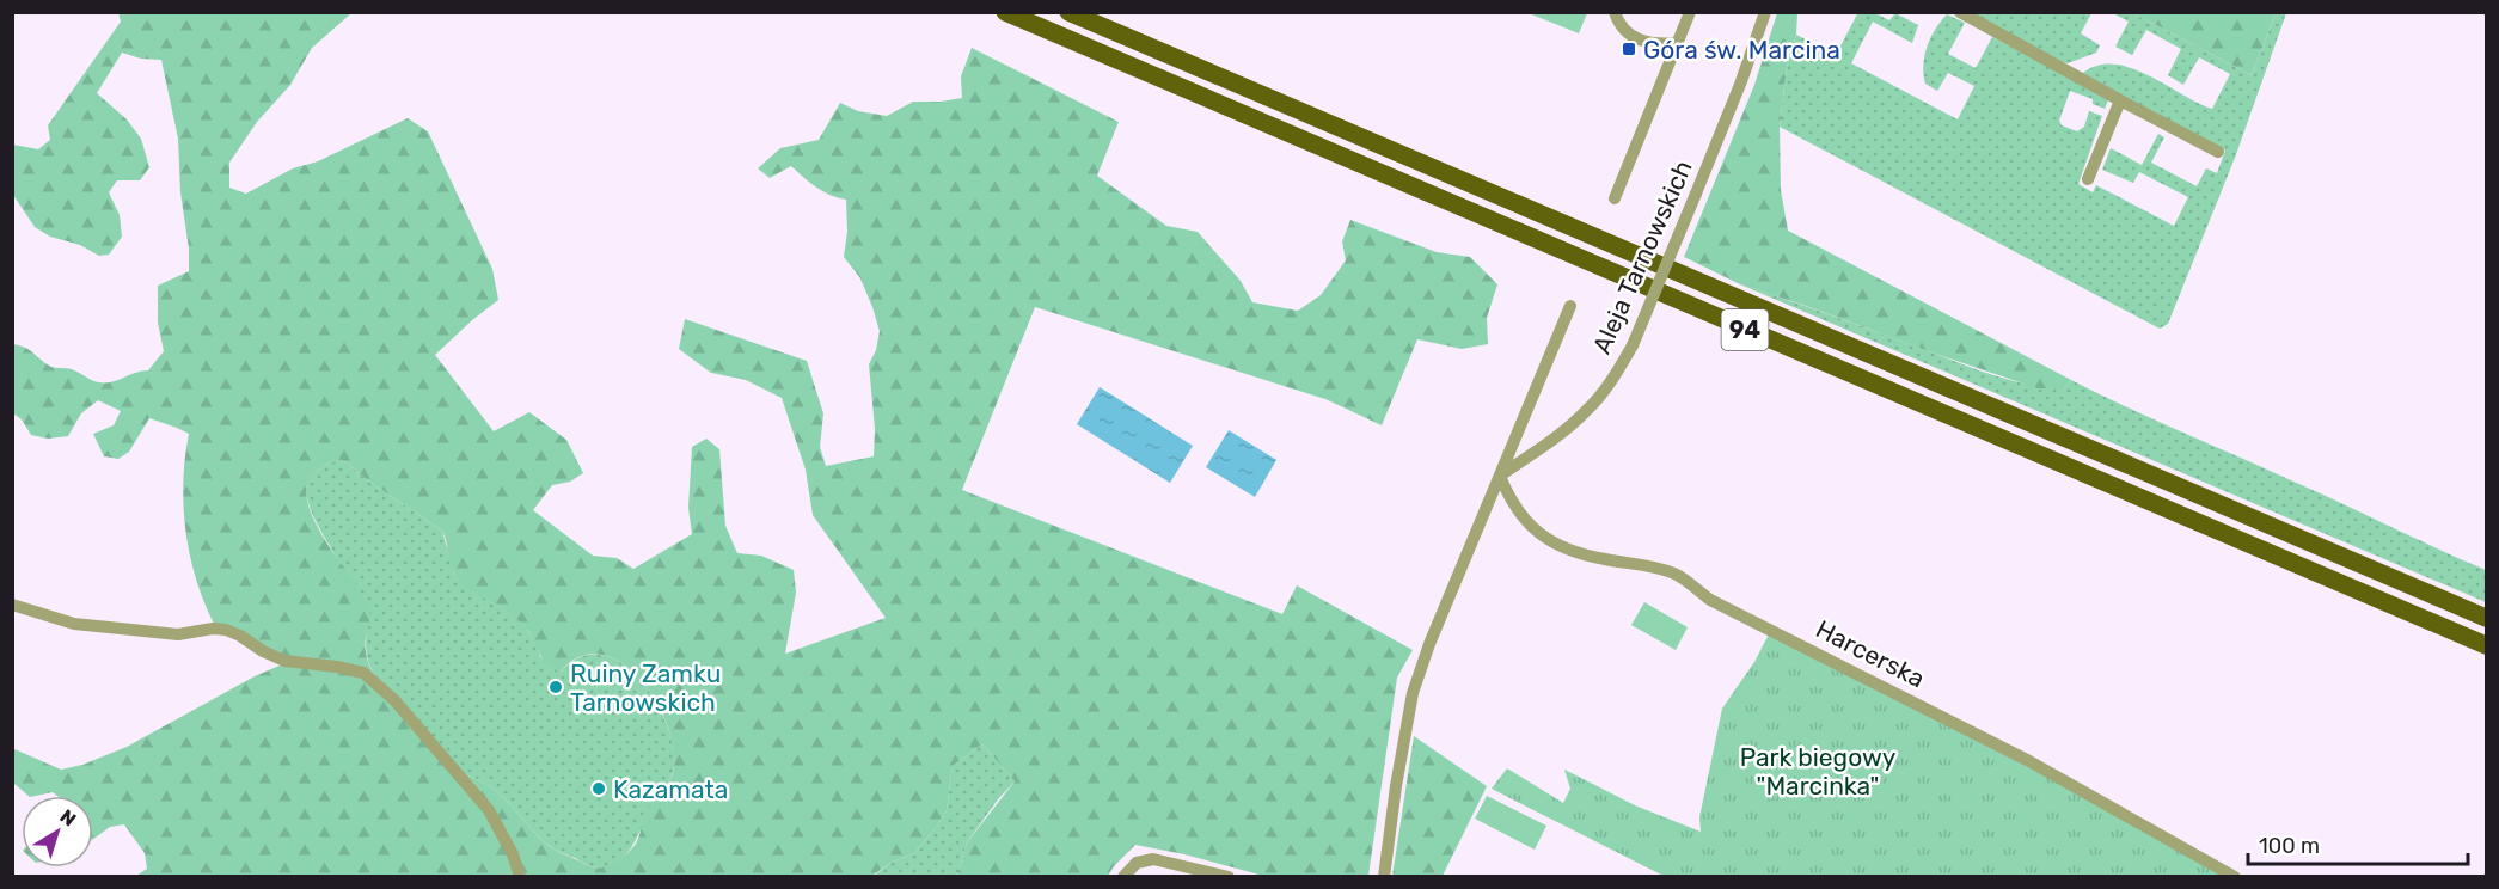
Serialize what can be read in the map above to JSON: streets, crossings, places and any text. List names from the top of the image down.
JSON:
{
  "streets": {
    "main road": ["94"],
    "street": ["Aleja Tarnowskich", "Harcerska"]
  },
  "crossings": [
    ["Aleja Tarnowskich", "Harcerska"]
  ],
  "parks": ["Park biegowy \"Marcinka\""],
  "places": {
    "transit": ["Góra św. Marcina"],
    "other": ["Ruiny Zamku Tarnowskich", "Kazamata"]
  },
  "scale_bar": "100 m",
  "north": "top right"
}
